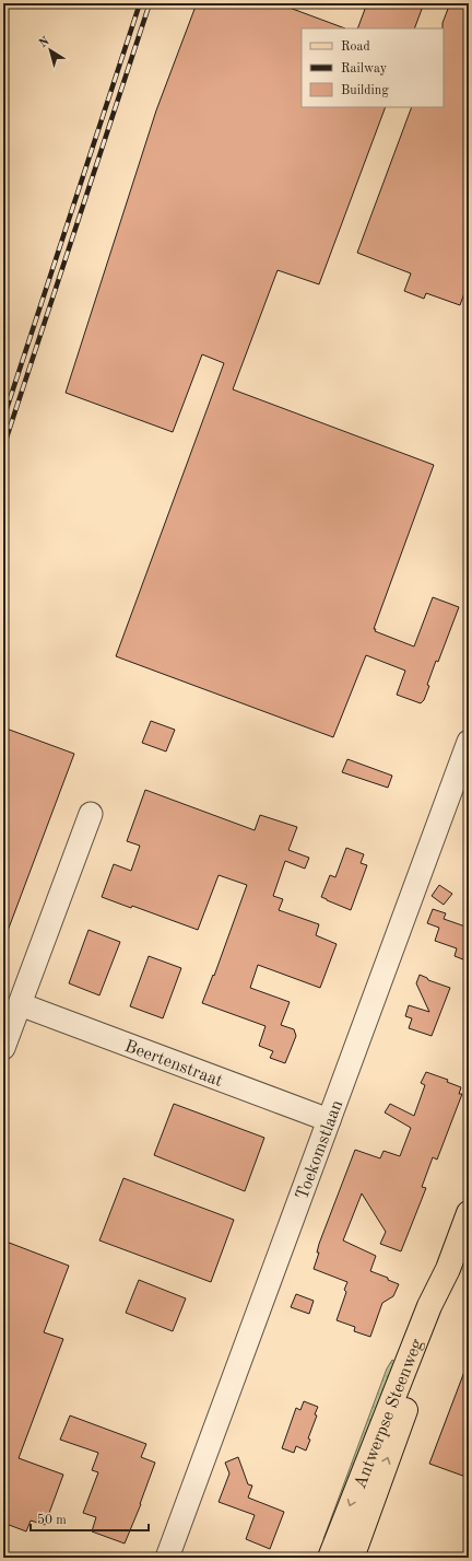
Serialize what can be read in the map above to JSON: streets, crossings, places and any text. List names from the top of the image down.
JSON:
{
  "streets": {
    "main road": ["Antwerpse Steenweg"],
    "street": ["Beertenstraat", "Toekomstlaan"]
  },
  "crossings": [
    ["Beertenstraat", "Toekomstlaan"]
  ],
  "legend": ["Road", "Railway", "Building"],
  "scale_bar": "50 m",
  "north": "top left"
}
